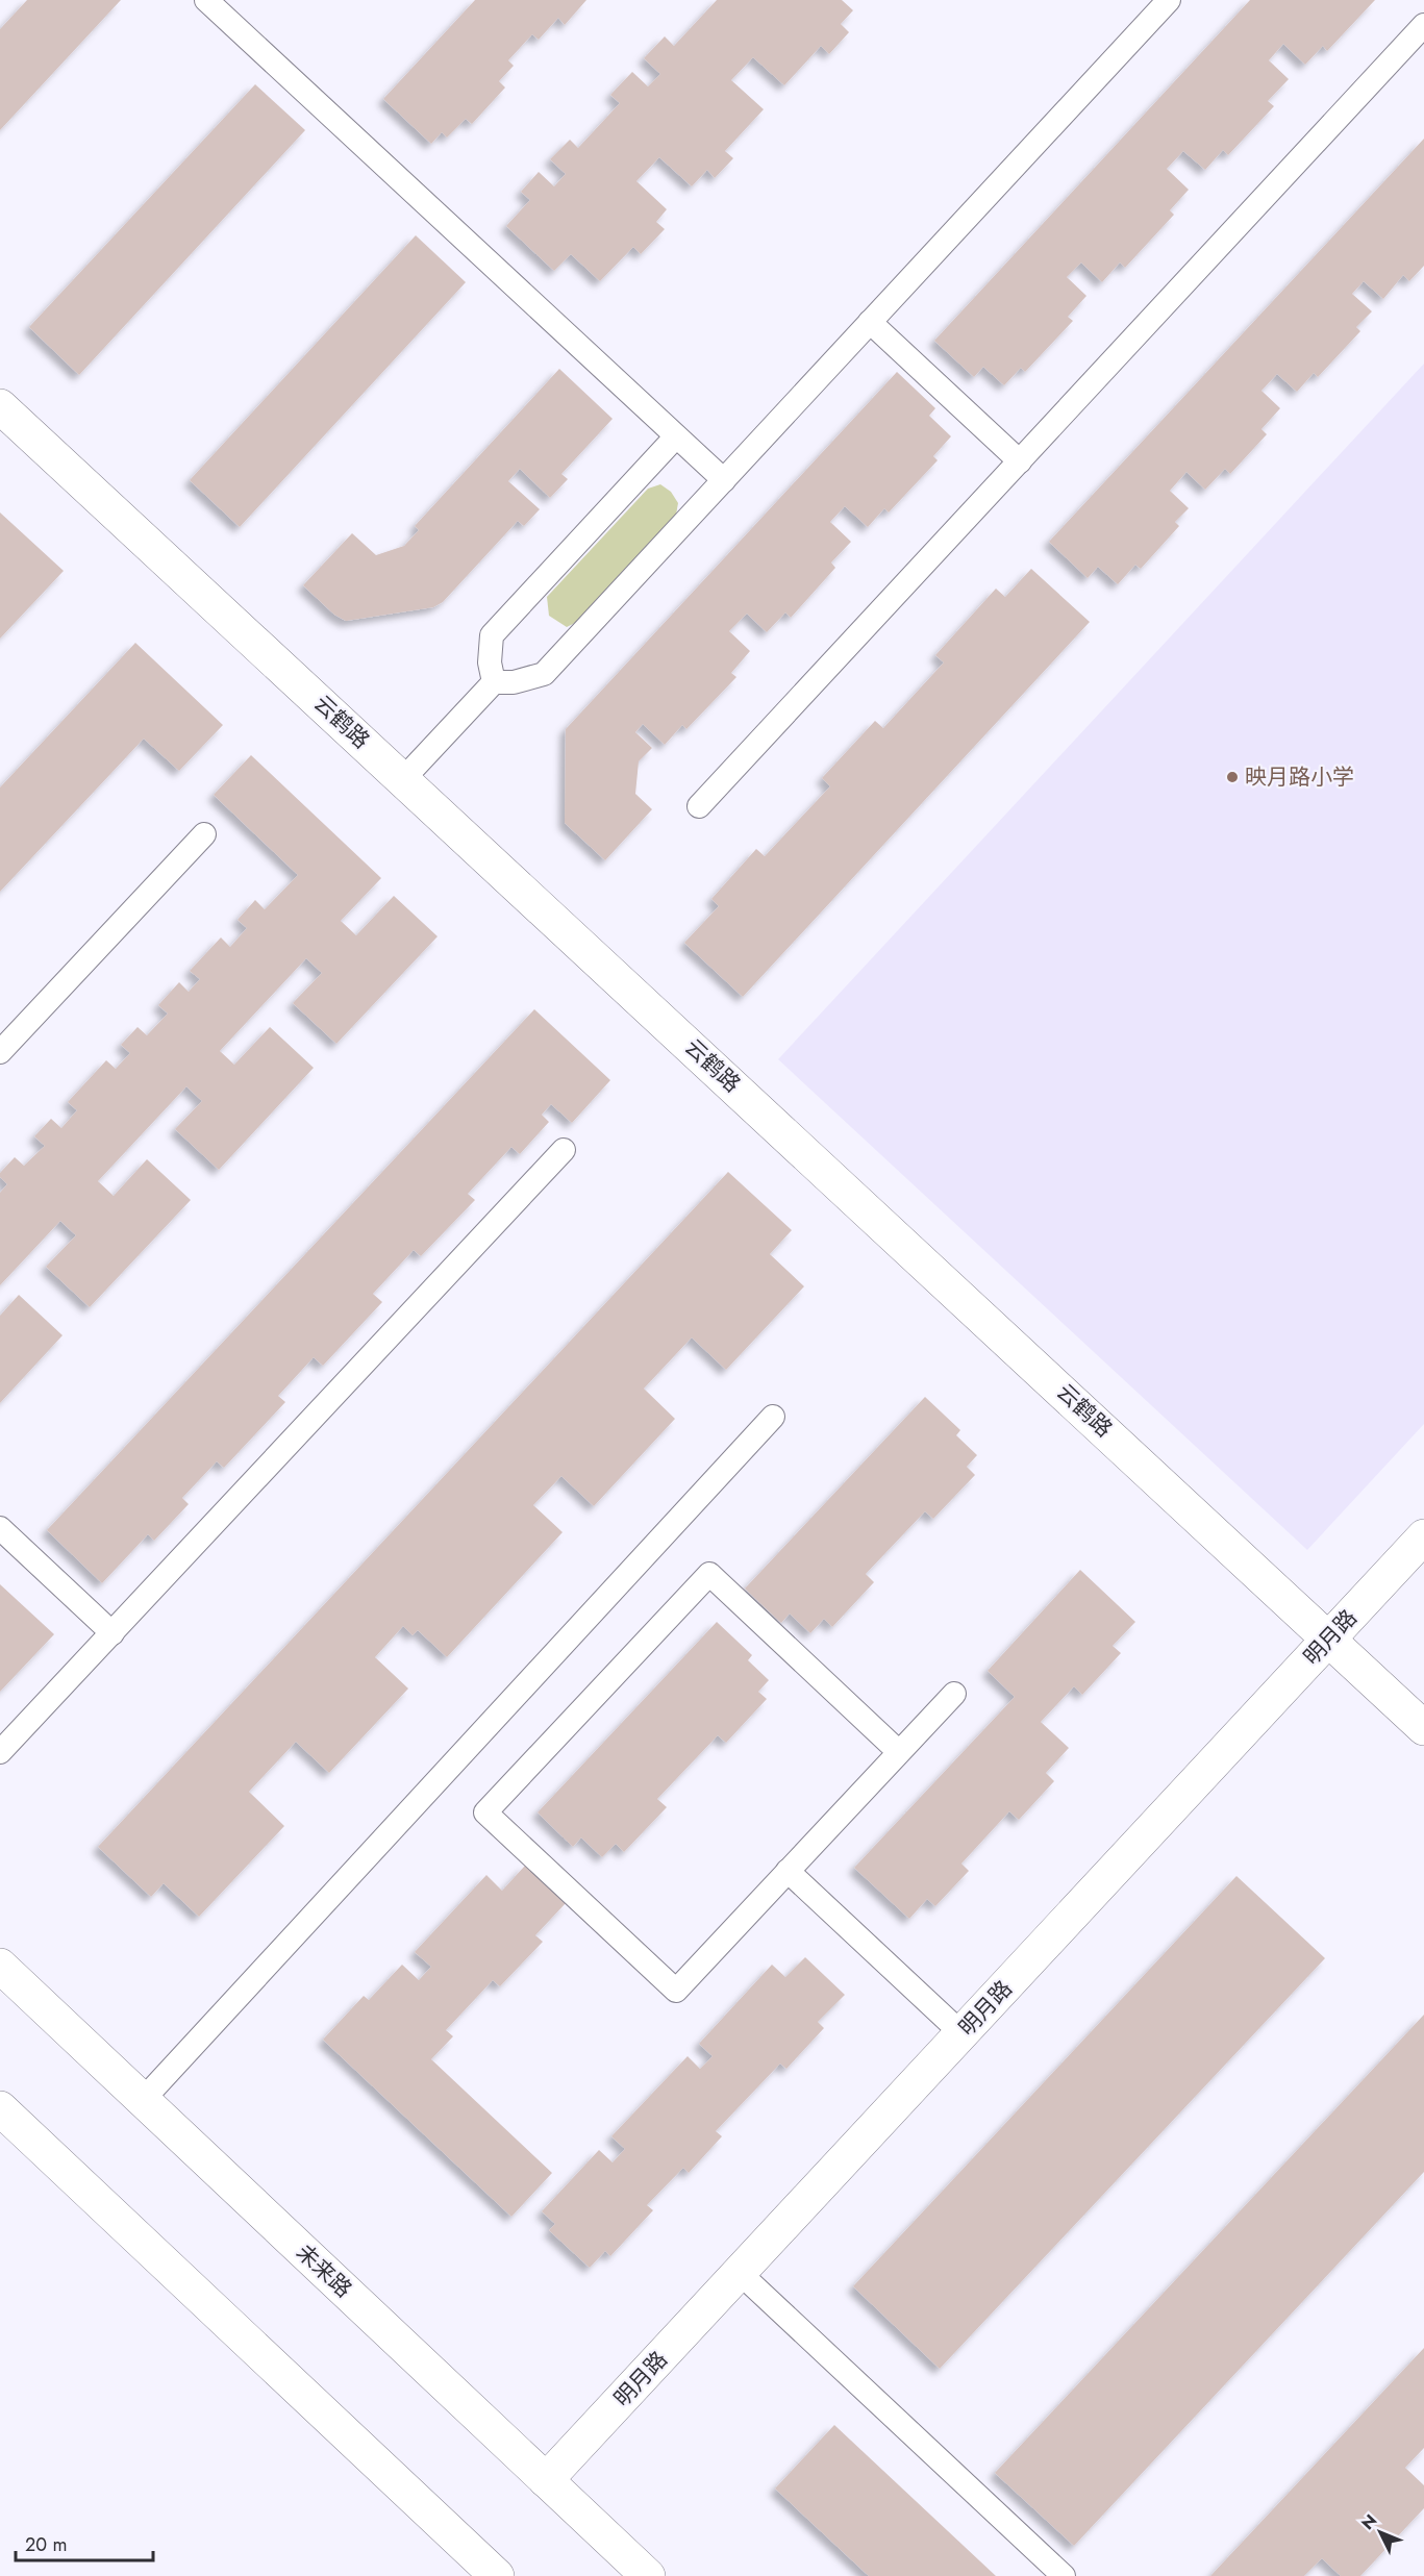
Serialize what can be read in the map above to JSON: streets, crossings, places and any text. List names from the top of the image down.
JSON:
{
  "streets": {
    "street": ["云鹤路", "明月路", "未来路"]
  },
  "crossings": [
    ["云鹤路", "明月路"],
    ["明月路", "未来路"]
  ],
  "places": ["映月路小学"],
  "scale_bar": "20 m",
  "north": "top left"
}
